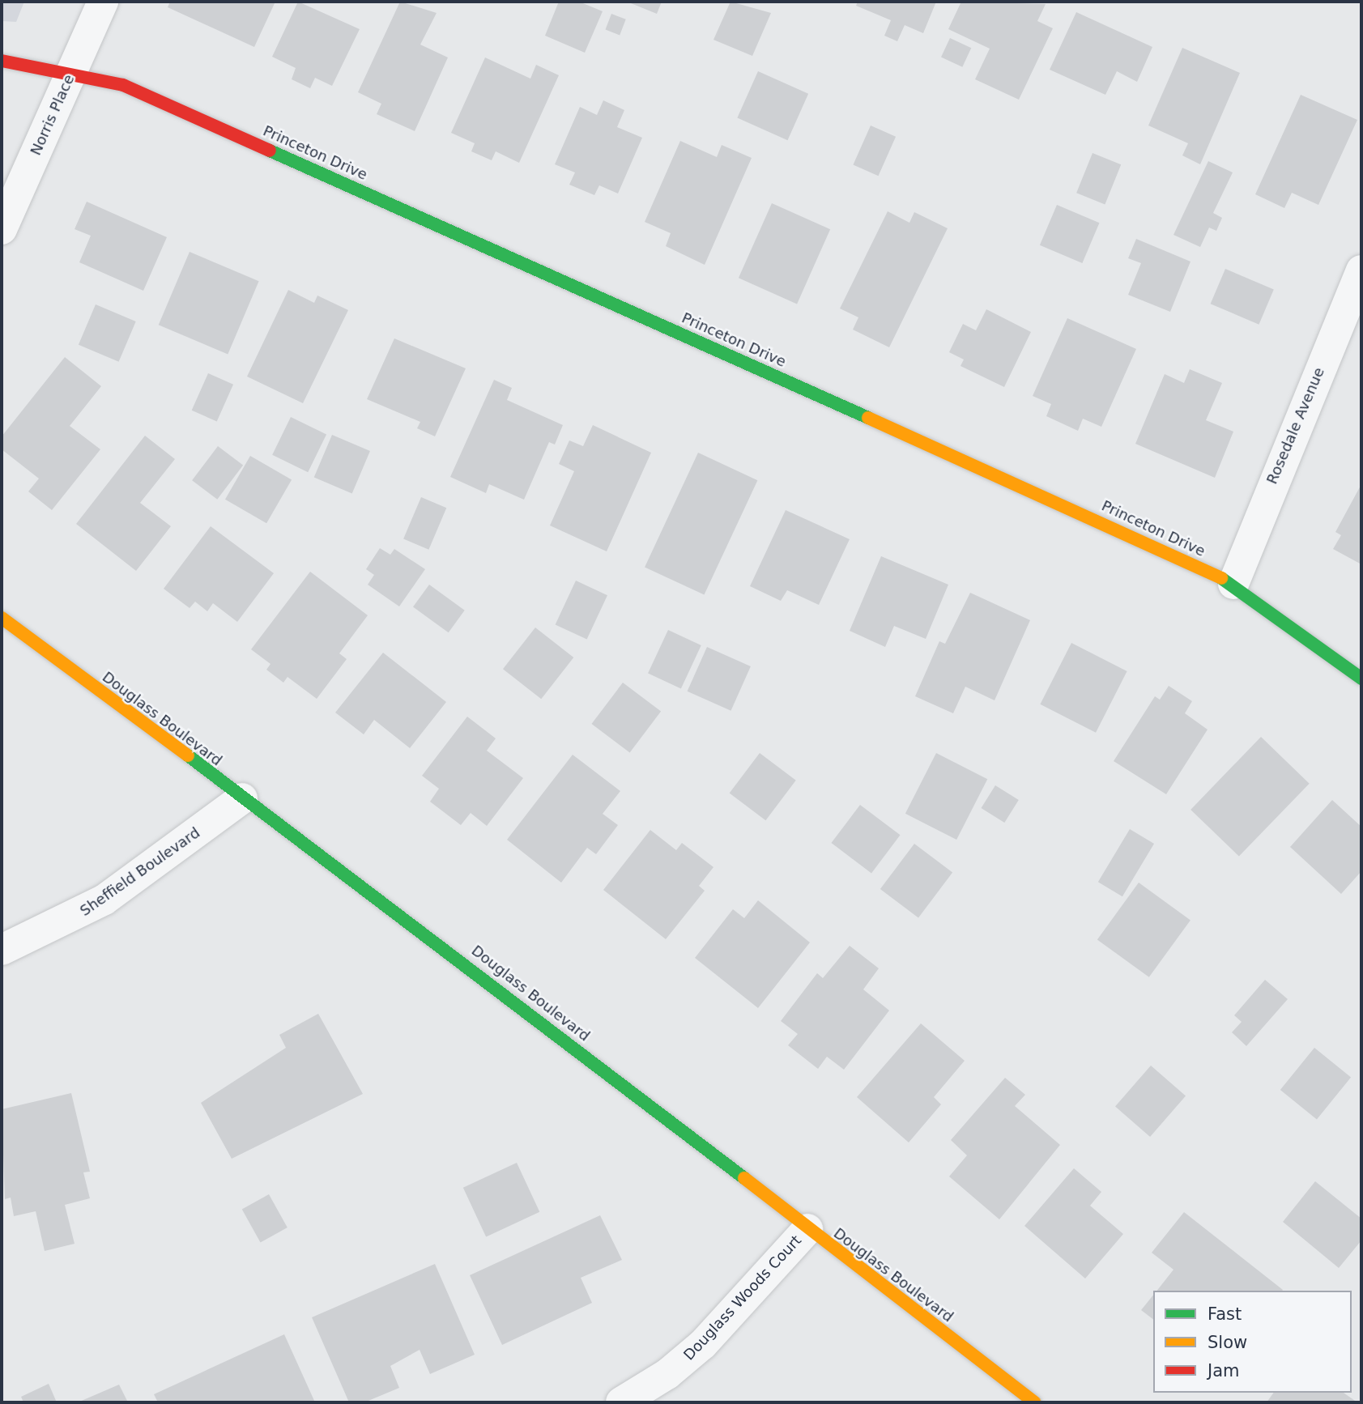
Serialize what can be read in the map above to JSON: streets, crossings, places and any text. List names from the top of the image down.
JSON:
{
  "streets": {
    "street": [
      "Norris Place",
      "Princeton Drive",
      "Rosedale Avenue",
      "Douglass Boulevard",
      "Sheffield Boulevard",
      "Douglass Woods Court"
    ]
  },
  "crossings": [
    ["Norris Place", "Princeton Drive"],
    ["Princeton Drive", "Rosedale Avenue"],
    ["Douglass Boulevard", "Sheffield Boulevard"],
    ["Douglass Boulevard", "Douglass Woods Court"]
  ],
  "legend": ["Fast", "Slow", "Jam"]
}
